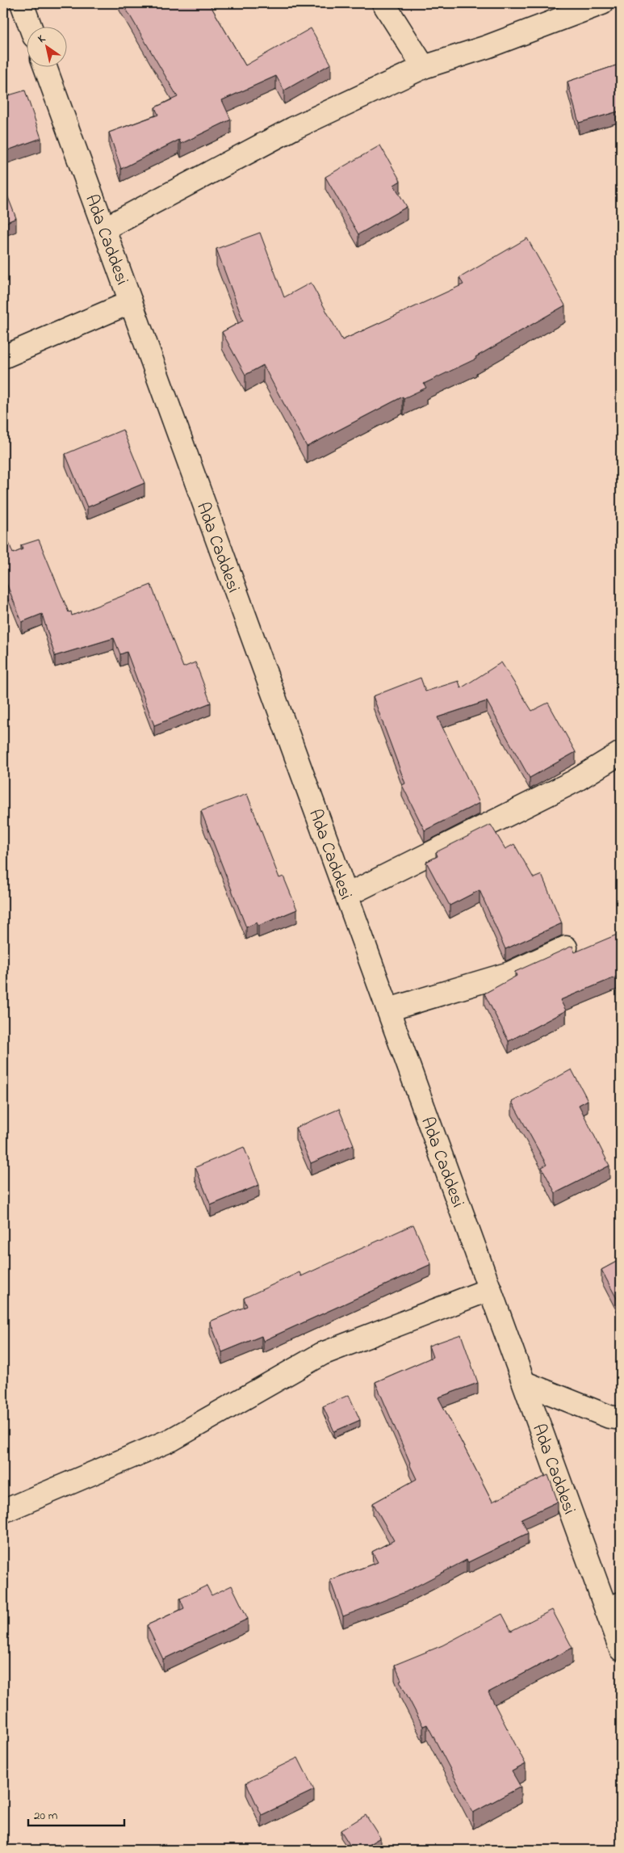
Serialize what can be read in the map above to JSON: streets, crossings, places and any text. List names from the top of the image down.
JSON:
{
  "streets": {
    "street": ["Ada Caddesi"]
  },
  "scale_bar": "20 m",
  "north": "top left"
}
